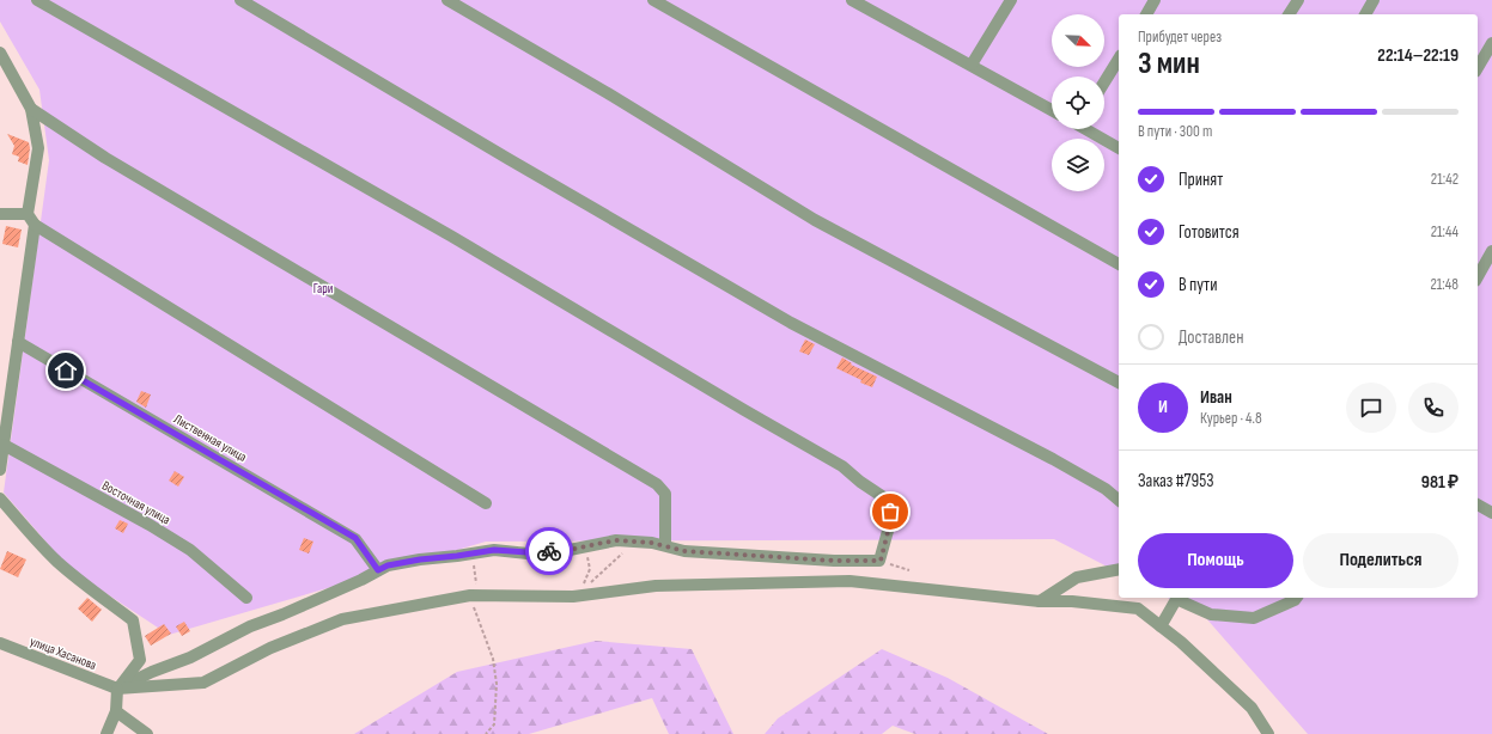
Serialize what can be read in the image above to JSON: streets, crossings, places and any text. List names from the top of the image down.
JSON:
{
  "streets": {
    "street": ["Лиственная улица", "Восточная улица", "улица Хасанова"]
  },
  "parks": ["Гари"],
  "north": "bottom right",
  "page": {
    "heading": ["3 мин", "Прибудет через", "22:14–22:19"],
    "panel": [
      "Иван",
      "Курьер · 4.8",
      "Заказ #7953",
      "981 ₽"
    ],
    "bar": "В пути · 300 m",
    "list": [
      ["Принят", "21:42"],
      ["Готовится", "21:44"],
      ["В пути", "21:48"],
      "Доставлен"
    ],
    "round": "И",
    "buttons": ["Помощь", "Поделиться"]
  }
}
